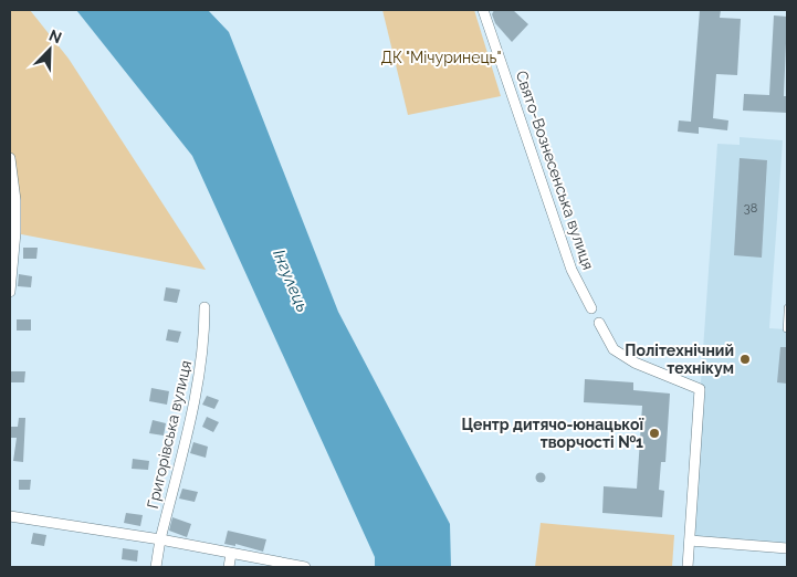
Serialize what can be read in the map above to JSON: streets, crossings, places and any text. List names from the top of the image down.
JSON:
{
  "streets": {
    "street": ["Свято-Вознесенська вулиця", "Григорівська вулиця"]
  },
  "water": ["Інгулець"],
  "parks": ["ДК \"Мічуринець\""],
  "places": ["Політехнічний технікум", "Центр дитячо-юнацької творчості №1"],
  "house_numbers": ["38"],
  "north": "top right"
}
